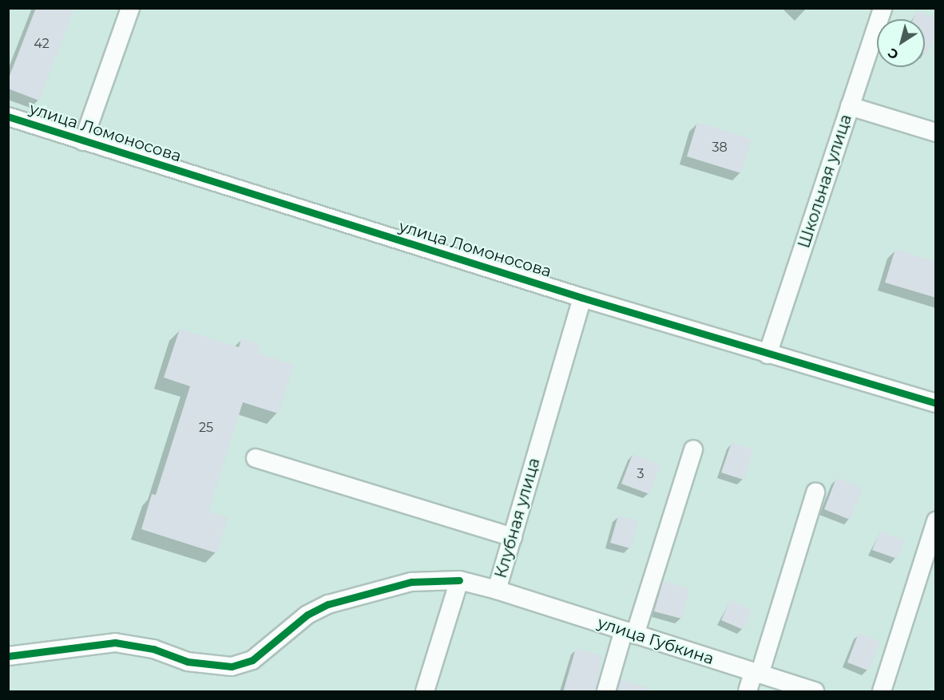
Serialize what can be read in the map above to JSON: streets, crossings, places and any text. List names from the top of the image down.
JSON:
{
  "streets": {
    "street": [
      "улица Ломоносова",
      "Школьная улица",
      "Клубная улица",
      "улица Губкина"
    ]
  },
  "crossings": [
    ["улица Ломоносова", "Школьная улица"],
    ["улица Ломоносова", "Клубная улица"],
    ["Клубная улица", "улица Губкина"]
  ],
  "house_numbers": [
    "42",
    "38",
    "25",
    "3"
  ],
  "north": "bottom left"
}
